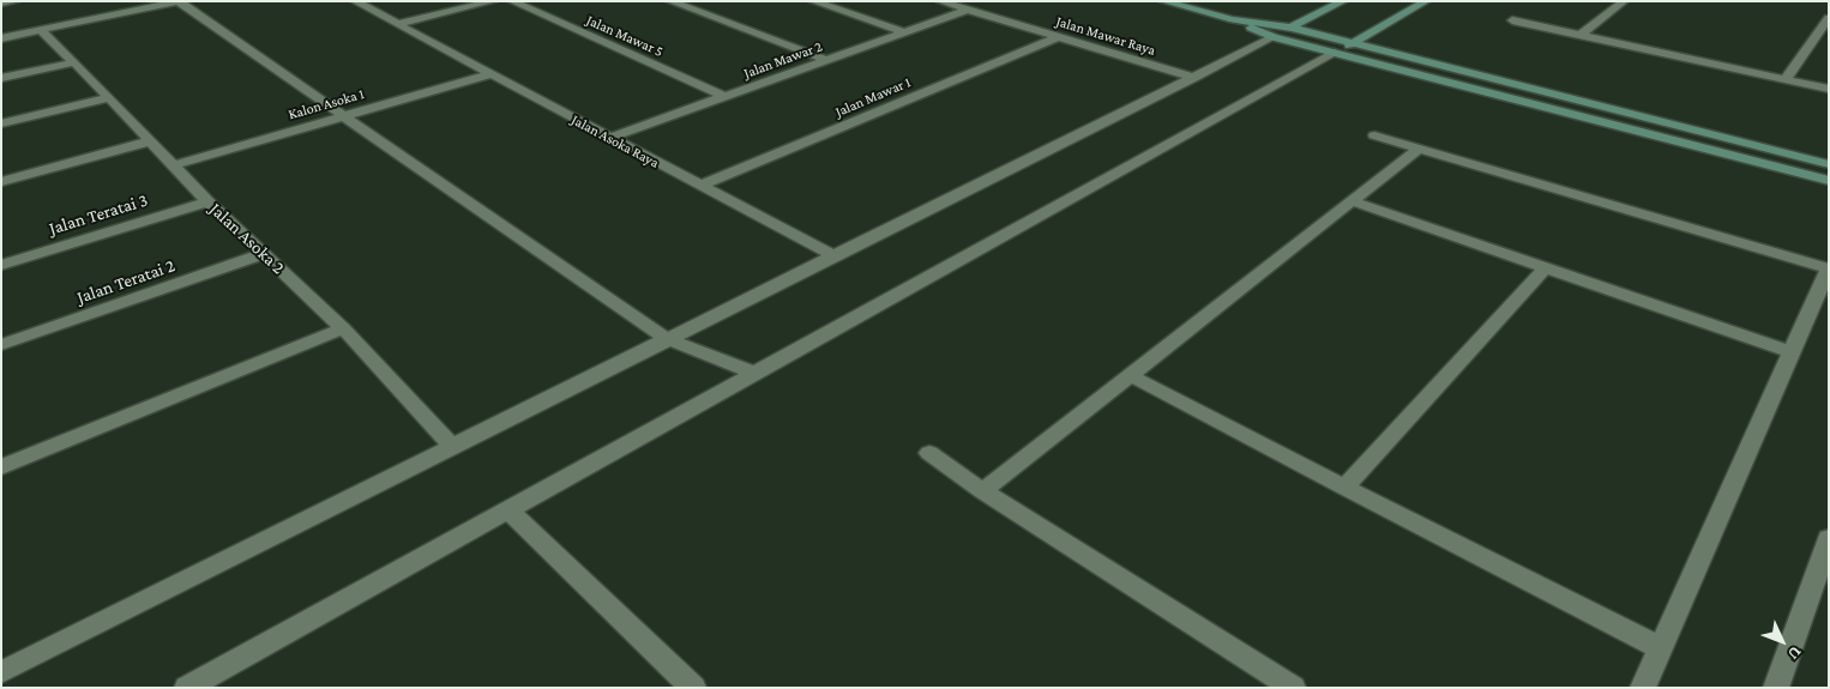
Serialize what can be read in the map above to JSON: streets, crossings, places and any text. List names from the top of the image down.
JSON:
{
  "streets": {
    "street": [
      "Jalan Mawar 5",
      "Jalan Mawar Raya",
      "Jalan Mawar 2",
      "Jalan Mawar 1",
      "Kalon Asoka 1",
      "Jalan Asoka Raya",
      "Jalan Teratai 3",
      "Jalan Asoka 2",
      "Jalan Teratai 2"
    ]
  },
  "crossings": [
    ["Jalan Mawar 5", "Jalan Mawar 2"],
    ["Jalan Mawar Raya", "Jalan Mawar 2"],
    ["Jalan Mawar Raya", "Jalan Mawar 1"],
    ["Jalan Mawar 2", "Jalan Asoka Raya"],
    ["Jalan Mawar 1", "Jalan Asoka Raya"],
    ["Kalon Asoka 1", "Jalan Asoka Raya"],
    ["Kalon Asoka 1", "Jalan Asoka 2"],
    ["Jalan Teratai 3", "Jalan Asoka 2"],
    ["Jalan Asoka 2", "Jalan Teratai 2"]
  ],
  "north": "bottom right"
}
